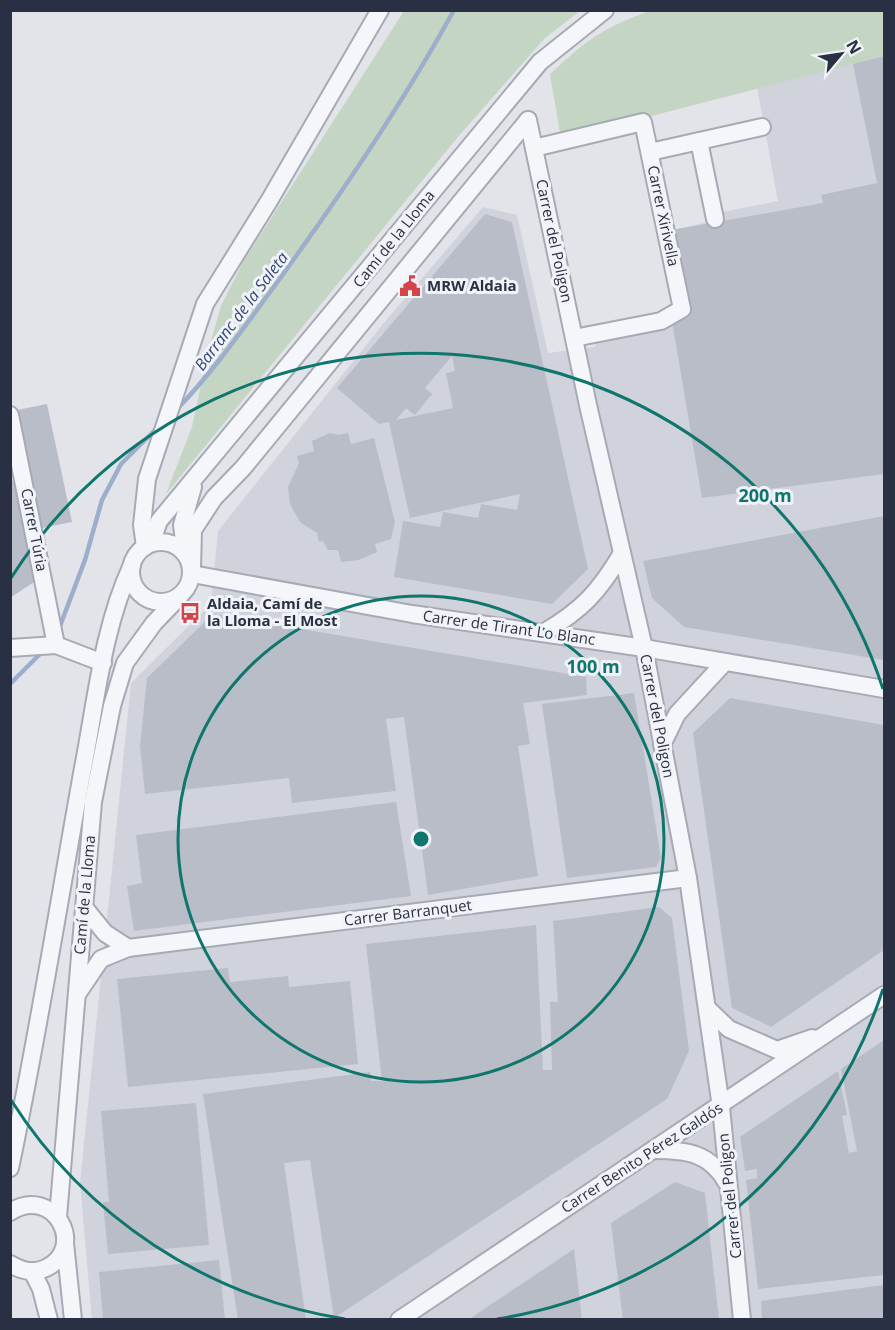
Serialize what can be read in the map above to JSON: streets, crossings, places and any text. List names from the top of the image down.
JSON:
{
  "streets": {
    "street": [
      "Carrer Xirivella",
      "Camí de la Lloma",
      "Carrer del Poligon",
      "Carrer Túria",
      "Carrer de Tirant Lo Blanc",
      "Carrer Barranquet",
      "Carrer Benito Pérez Galdós"
    ]
  },
  "crossings": [
    ["Carrer Xirivella", "Carrer del Poligon"],
    ["Camí de la Lloma", "Carrer del Poligon"],
    ["Camí de la Lloma", "Carrer de Tirant Lo Blanc"],
    ["Camí de la Lloma", "Carrer Barranquet"],
    ["Carrer del Poligon", "Carrer de Tirant Lo Blanc"],
    ["Carrer del Poligon", "Carrer Barranquet"],
    ["Carrer del Poligon", "Carrer Benito Pérez Galdós"]
  ],
  "water": ["Barranc de la Saleta"],
  "places": {
    "public building": ["MRW Aldaia"],
    "bus stop": ["Aldaia, Camí de la Lloma - El Most"]
  },
  "north": "top right",
  "rings": ["200 m", "100 m"]
}
